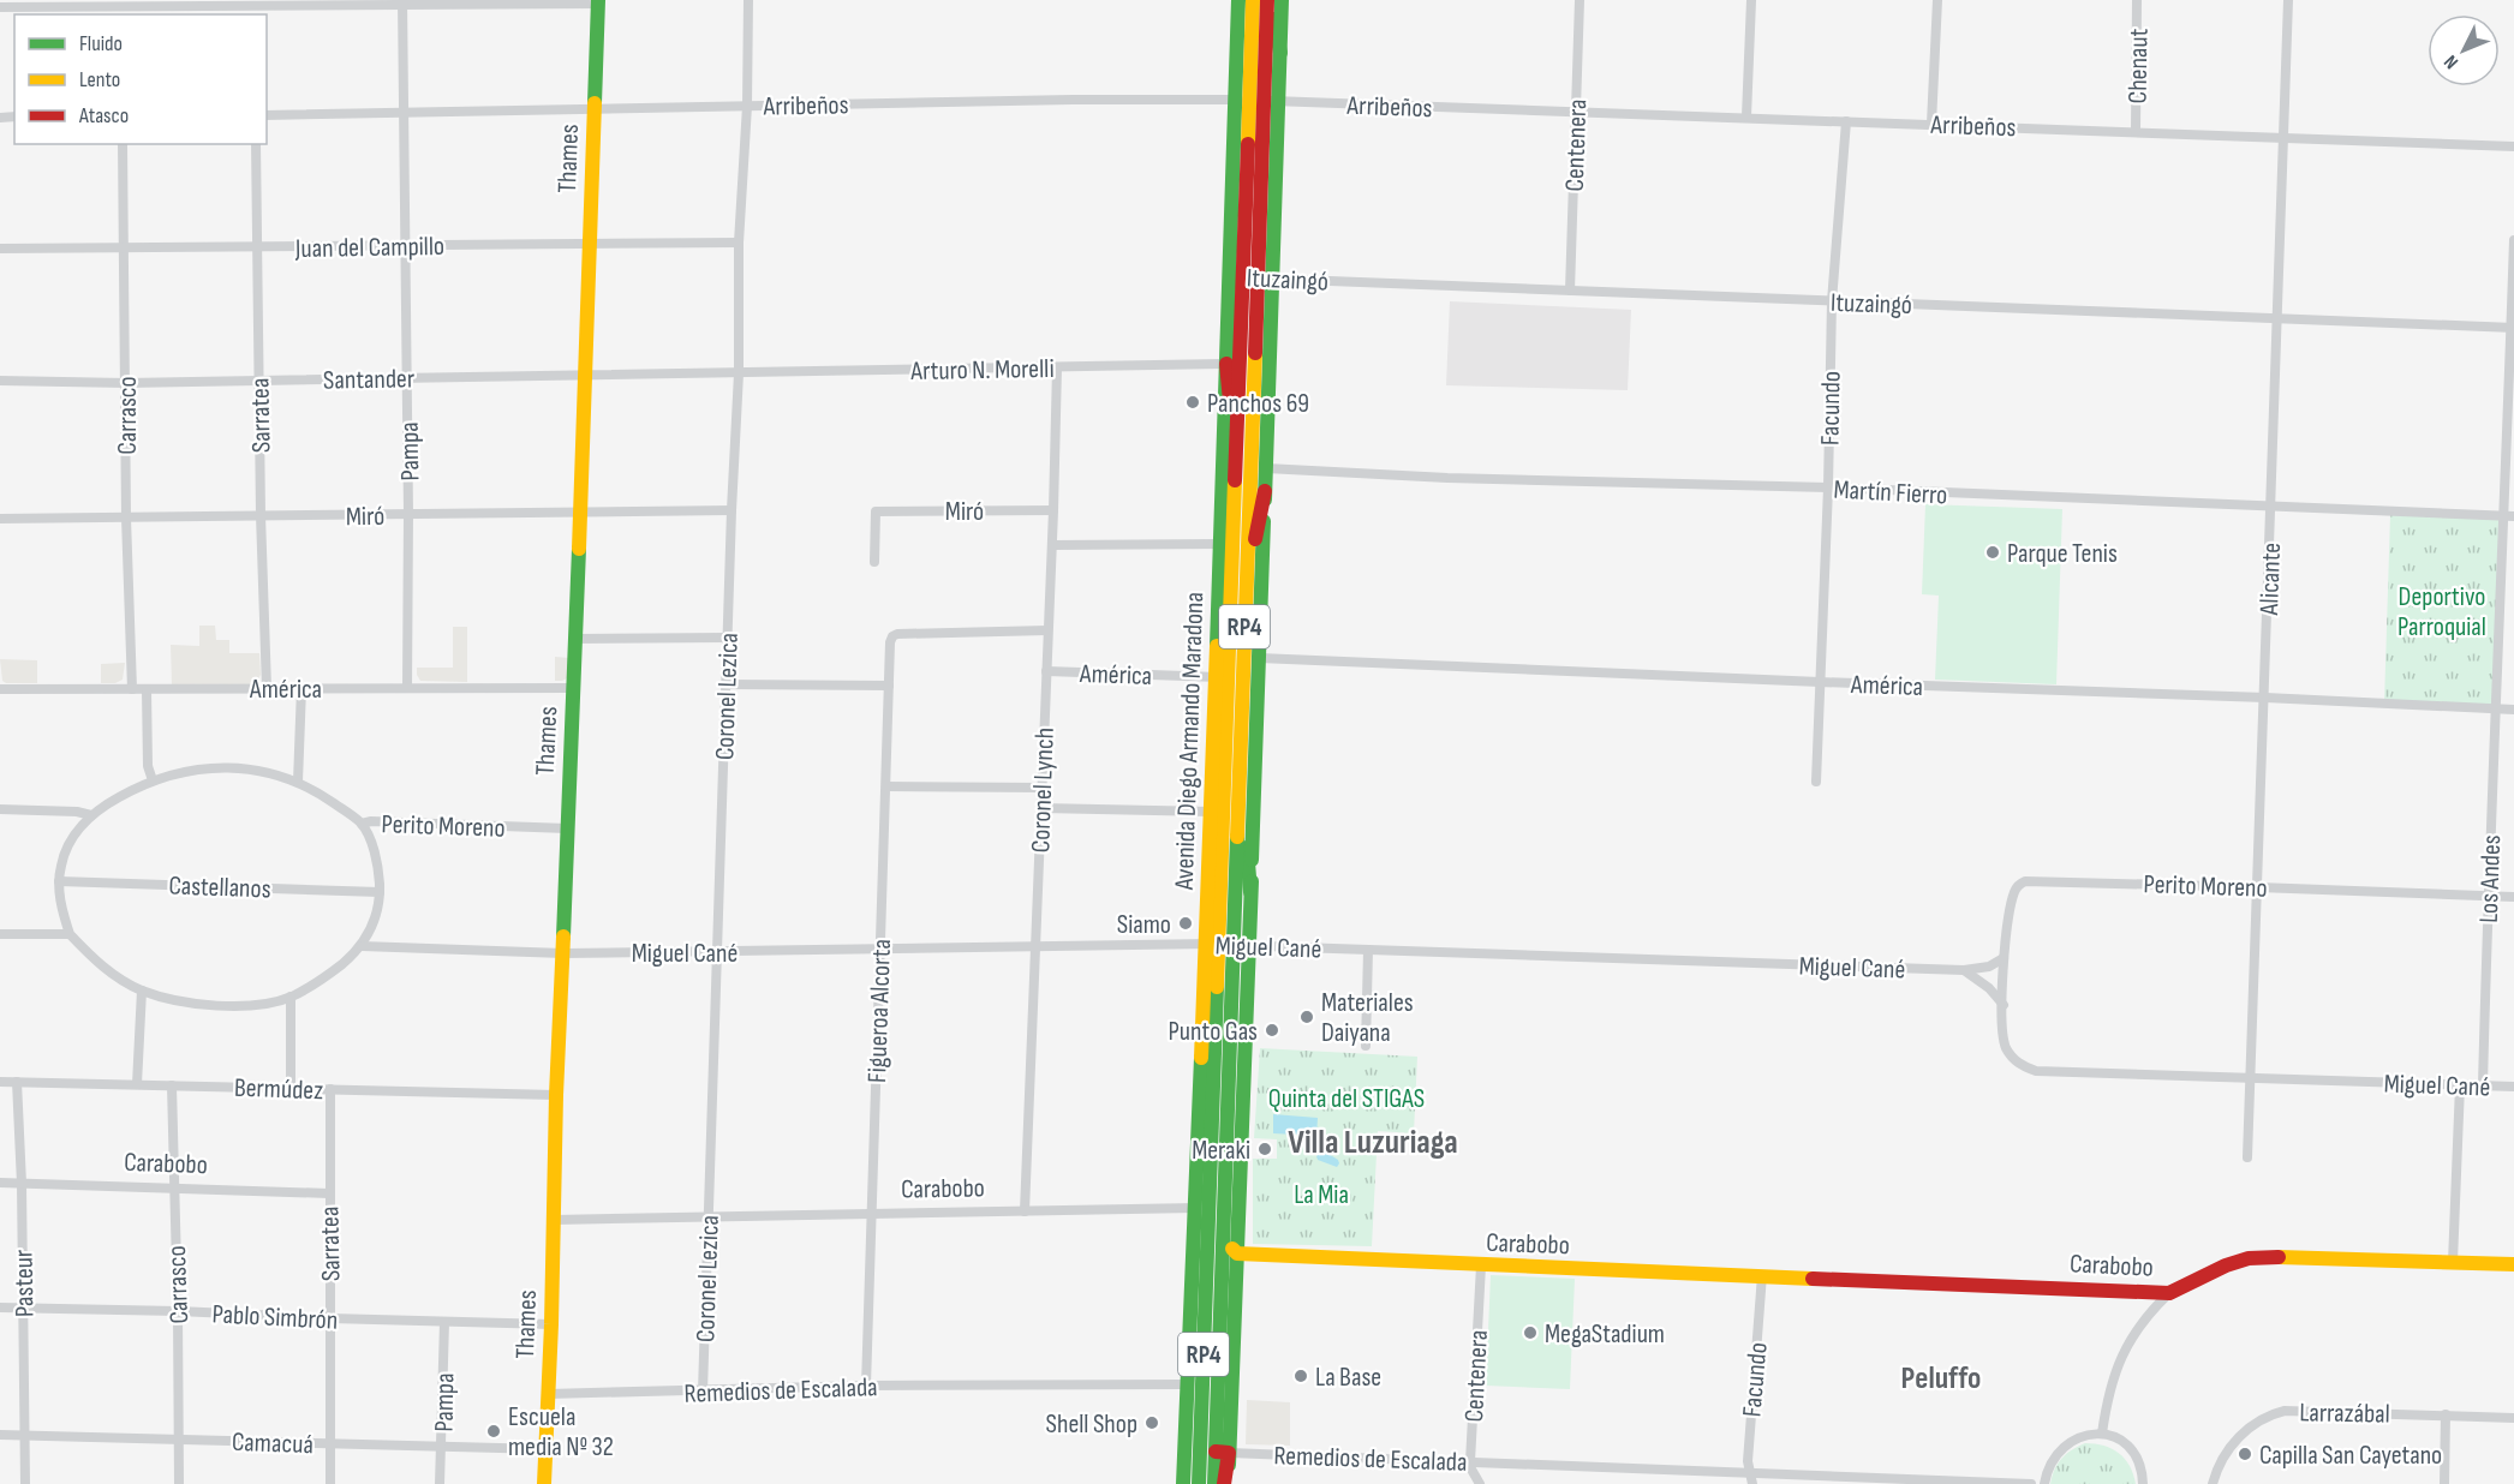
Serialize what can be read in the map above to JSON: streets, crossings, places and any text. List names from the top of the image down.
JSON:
{
  "streets": {
    "street": [
      "Chenaut",
      "Arribeños",
      "Centenera",
      "Thames",
      "Juan del Campillo",
      "Ituzaingó",
      "Arturo N. Morelli",
      "Santander",
      "Facundo",
      "Carrasco",
      "Sarratea",
      "Pampa",
      "Martín Fierro",
      "Miró",
      "Alicante",
      "RP4",
      "América",
      "Coronel Lezica",
      "Avenida Diego Armando Maradona",
      "Coronel Lynch",
      "Perito Moreno",
      "Los Andes",
      "Castellanos",
      "Miguel Cané",
      "Figueroa Alcorta",
      "Bermúdez",
      "Carabobo",
      "Pasteur",
      "Pablo Simbrón",
      "Remedios de Escalada",
      "Larrazábal",
      "Camacuá"
    ]
  },
  "crossings": [
    ["Chenaut", "Arribeños"],
    ["Arribeños", "Centenera"],
    ["Arribeños", "Thames"],
    ["Arribeños", "Facundo"],
    ["Arribeños", "Pampa"],
    ["Arribeños", "Alicante"],
    ["Arribeños", "Coronel Lezica"],
    ["Arribeños", "Avenida Diego Armando Maradona"],
    ["Centenera", "Ituzaingó"],
    ["Centenera", "Carabobo"],
    ["Centenera", "Remedios de Escalada"],
    ["Thames", "Juan del Campillo"],
    ["Thames", "Santander"],
    ["Thames", "Miró"],
    ["Thames", "América"],
    ["Thames", "Perito Moreno"],
    ["Thames", "Miguel Cané"],
    ["Thames", "Bermúdez"],
    ["Thames", "Carabobo"],
    ["Thames", "Pablo Simbrón"],
    ["Thames", "Remedios de Escalada"],
    ["Thames", "Camacuá"],
    ["Juan del Campillo", "Carrasco"],
    ["Juan del Campillo", "Sarratea"],
    ["Juan del Campillo", "Pampa"],
    ["Juan del Campillo", "Coronel Lezica"],
    ["Ituzaingó", "Facundo"],
    ["Ituzaingó", "Alicante"],
    ["Ituzaingó", "Avenida Diego Armando Maradona"],
    ["Ituzaingó", "Los Andes"],
    ["Arturo N. Morelli", "Santander"],
    ["Arturo N. Morelli", "Coronel Lezica"],
    ["Arturo N. Morelli", "Avenida Diego Armando Maradona"],
    ["Arturo N. Morelli", "Coronel Lynch"],
    ["Santander", "Carrasco"],
    ["Santander", "Sarratea"],
    ["Santander", "Pampa"],
    ["Santander", "Coronel Lezica"],
    ["Facundo", "Martín Fierro"],
    ["Facundo", "América"],
    ["Facundo", "Carabobo"],
    ["Facundo", "Remedios de Escalada"],
    ["Carrasco", "Miró"],
    ["Carrasco", "América"],
    ["Carrasco", "Bermúdez"],
    ["Carrasco", "Carabobo"],
    ["Carrasco", "Pablo Simbrón"],
    ["Carrasco", "Camacuá"],
    ["Sarratea", "Miró"],
    ["Sarratea", "América"],
    ["Sarratea", "Bermúdez"],
    ["Sarratea", "Carabobo"],
    ["Sarratea", "Pablo Simbrón"],
    ["Sarratea", "Camacuá"],
    ["Pampa", "Miró"],
    ["Pampa", "América"],
    ["Pampa", "Pablo Simbrón"],
    ["Pampa", "Camacuá"],
    ["Martín Fierro", "Alicante"],
    ["Martín Fierro", "Avenida Diego Armando Maradona"],
    ["Martín Fierro", "Los Andes"],
    ["Miró", "Coronel Lezica"],
    ["Miró", "Coronel Lynch"],
    ["Alicante", "América"],
    ["Alicante", "Perito Moreno"],
    ["Alicante", "Miguel Cané"],
    ["América", "Avenida Diego Armando Maradona"],
    ["América", "Coronel Lynch"],
    ["América", "Los Andes"],
    ["Coronel Lezica", "Miguel Cané"],
    ["Coronel Lezica", "Carabobo"],
    ["Coronel Lezica", "Remedios de Escalada"],
    ["Avenida Diego Armando Maradona", "Miguel Cané"],
    ["Avenida Diego Armando Maradona", "Carabobo"],
    ["Avenida Diego Armando Maradona", "Remedios de Escalada"],
    ["Coronel Lynch", "Miguel Cané"],
    ["Coronel Lynch", "Figueroa Alcorta"],
    ["Coronel Lynch", "Carabobo"],
    ["Perito Moreno", "Los Andes"],
    ["Perito Moreno", "Miguel Cané"],
    ["Los Andes", "Miguel Cané"],
    ["Miguel Cané", "Figueroa Alcorta"],
    ["Figueroa Alcorta", "Carabobo"],
    ["Figueroa Alcorta", "Remedios de Escalada"],
    ["Bermúdez", "Pasteur"],
    ["Carabobo", "Pasteur"],
    ["Pasteur", "Pablo Simbrón"],
    ["Pasteur", "Camacuá"]
  ],
  "districts": ["Villa Luzuriaga", "Peluffo"],
  "parks": ["Deportivo Parroquial", "Quinta del STIGAS", "La Mia"],
  "places": [
    "Panchos 69",
    "Parque Tenis",
    "Siamo",
    "Materiales Daiyana",
    "Punto Gas",
    "Meraki",
    "MegaStadium",
    "La Base",
    "Shell Shop",
    "Escuela media Nº 32",
    "Capilla San Cayetano"
  ],
  "legend": ["Fluido", "Lento", "Atasco"],
  "north": "bottom left"
}
